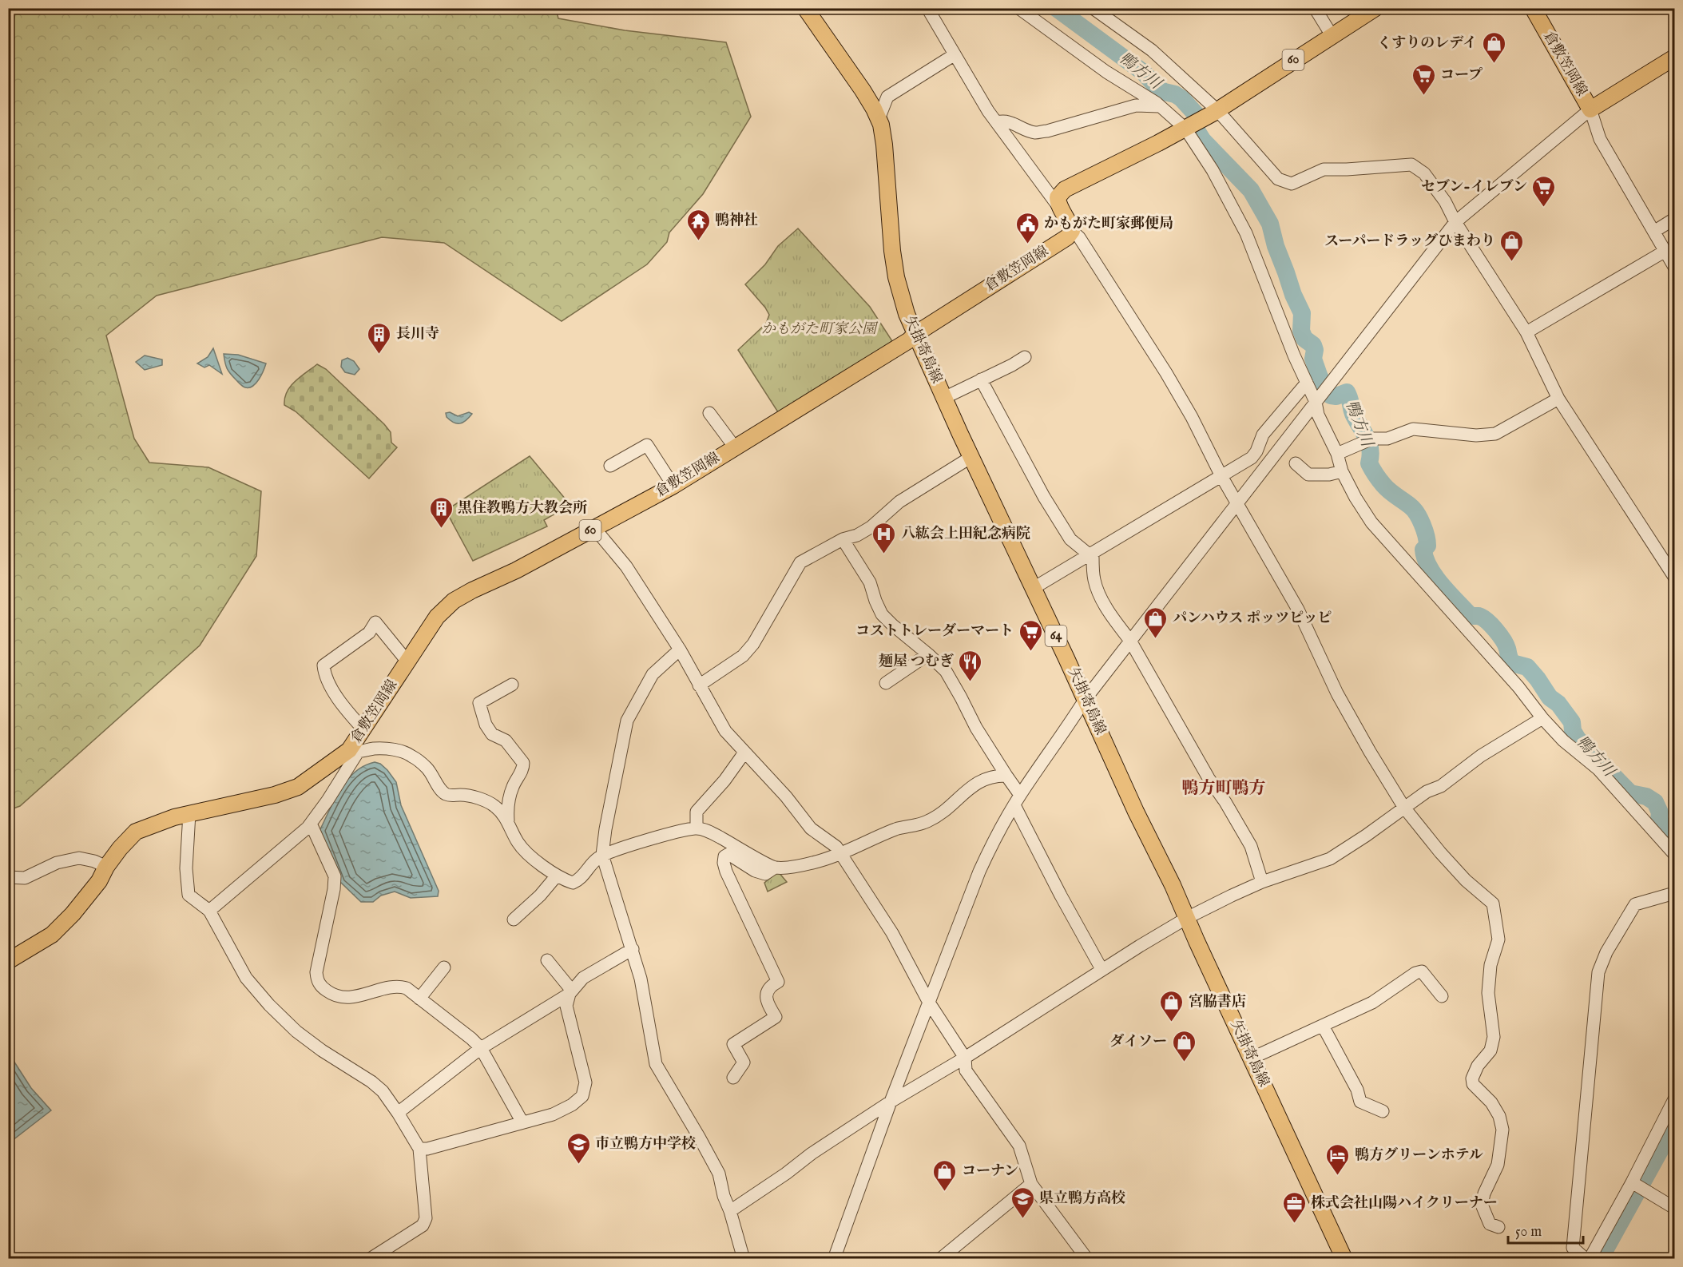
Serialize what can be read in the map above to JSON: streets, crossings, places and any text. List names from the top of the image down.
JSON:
{
  "streets": {
    "main road": [
      "60",
      "倉敷笠岡線",
      "矢掛寄島線",
      "64"
    ]
  },
  "crossings": [
    ["倉敷笠岡線", "矢掛寄島線"]
  ],
  "districts": ["鴨方町鴨方"],
  "water": ["鴨方川"],
  "parks": ["かもがた町家公園"],
  "places": {
    "shop": [
      "くすりのレデイ",
      "スーパードラッグひまわり",
      "パンハウス ポッツピッピ",
      "宮脇書店",
      "ダイソー",
      "コーナン"
    ],
    "supermarket": ["コープ", "セブン-イレブン", "コストトレーダーマート"],
    "temple": ["鴨神社"],
    "public building": ["かもがた町家郵便局"],
    "building": ["長川寺", "黒住教鴨方大教会所"],
    "hospital": ["八紘会上田紀念病院"],
    "restaurant": ["麺屋 つむぎ"],
    "school or university": ["市立鴨方中学校", "県立鴨方高校"],
    "hotel": ["鴨方グリーンホテル"],
    "office": ["株式会社山陽ハイクリーナー"]
  },
  "scale_bar": "50 m"
}
